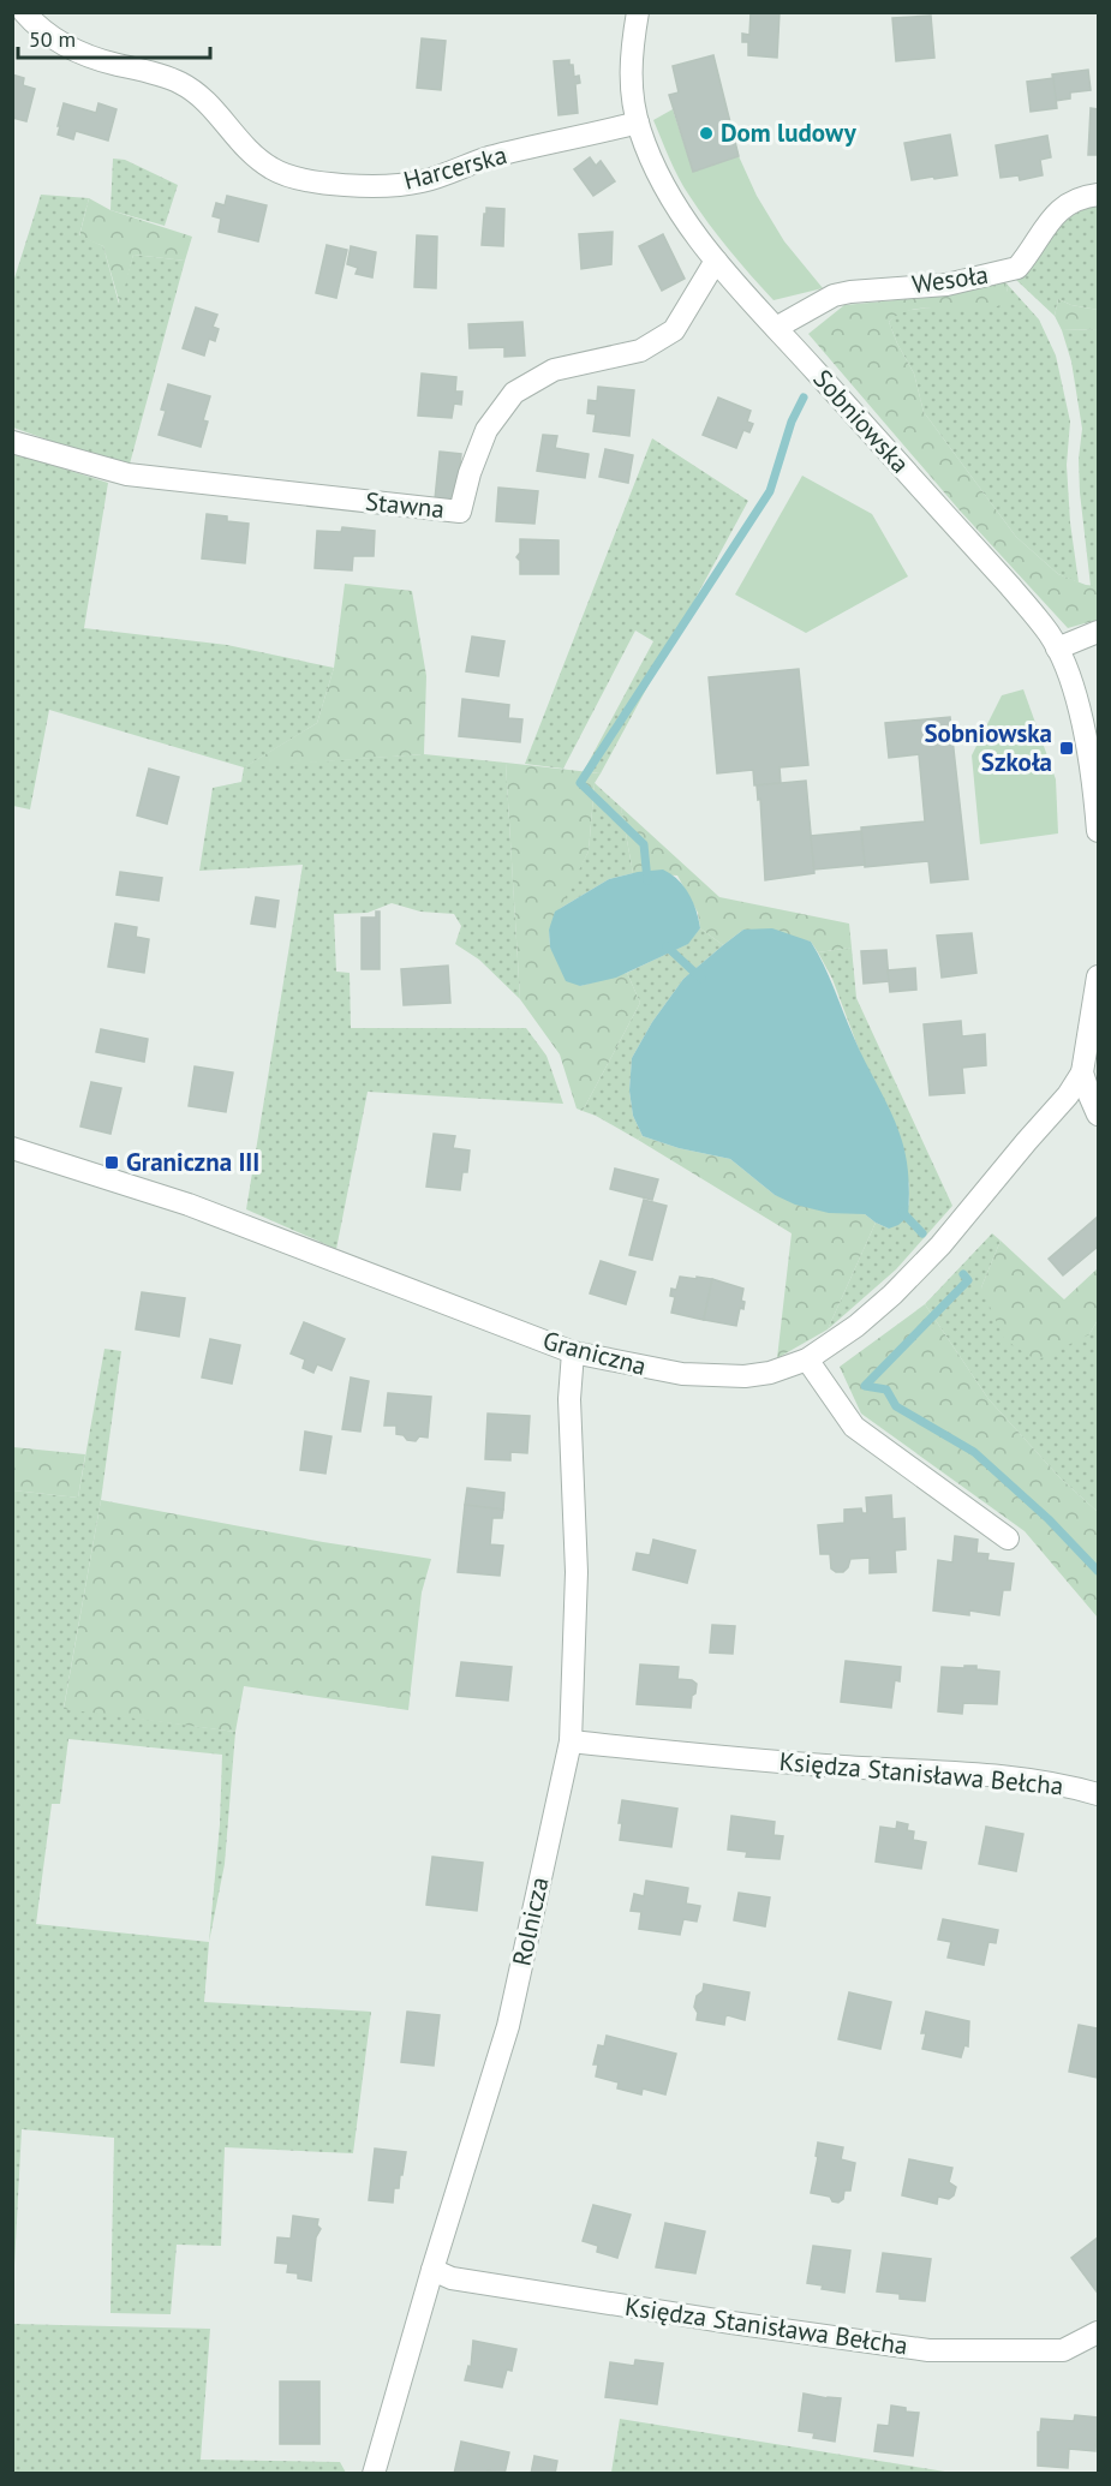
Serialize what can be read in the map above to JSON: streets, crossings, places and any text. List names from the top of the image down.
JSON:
{
  "streets": {
    "street": [
      "Harcerska",
      "Wesoła",
      "Sobniowska",
      "Stawna",
      "Graniczna",
      "Księdza Stanisława Bełcha",
      "Rolnicza"
    ]
  },
  "crossings": [
    ["Harcerska", "Sobniowska"],
    ["Wesoła", "Sobniowska"],
    ["Sobniowska", "Stawna"],
    ["Graniczna", "Rolnicza"],
    ["Księdza Stanisława Bełcha", "Rolnicza"]
  ],
  "places": {
    "other": ["Dom ludowy"],
    "transit": ["Sobniowska Szkoła", "Graniczna III"]
  },
  "scale_bar": "50 m"
}
